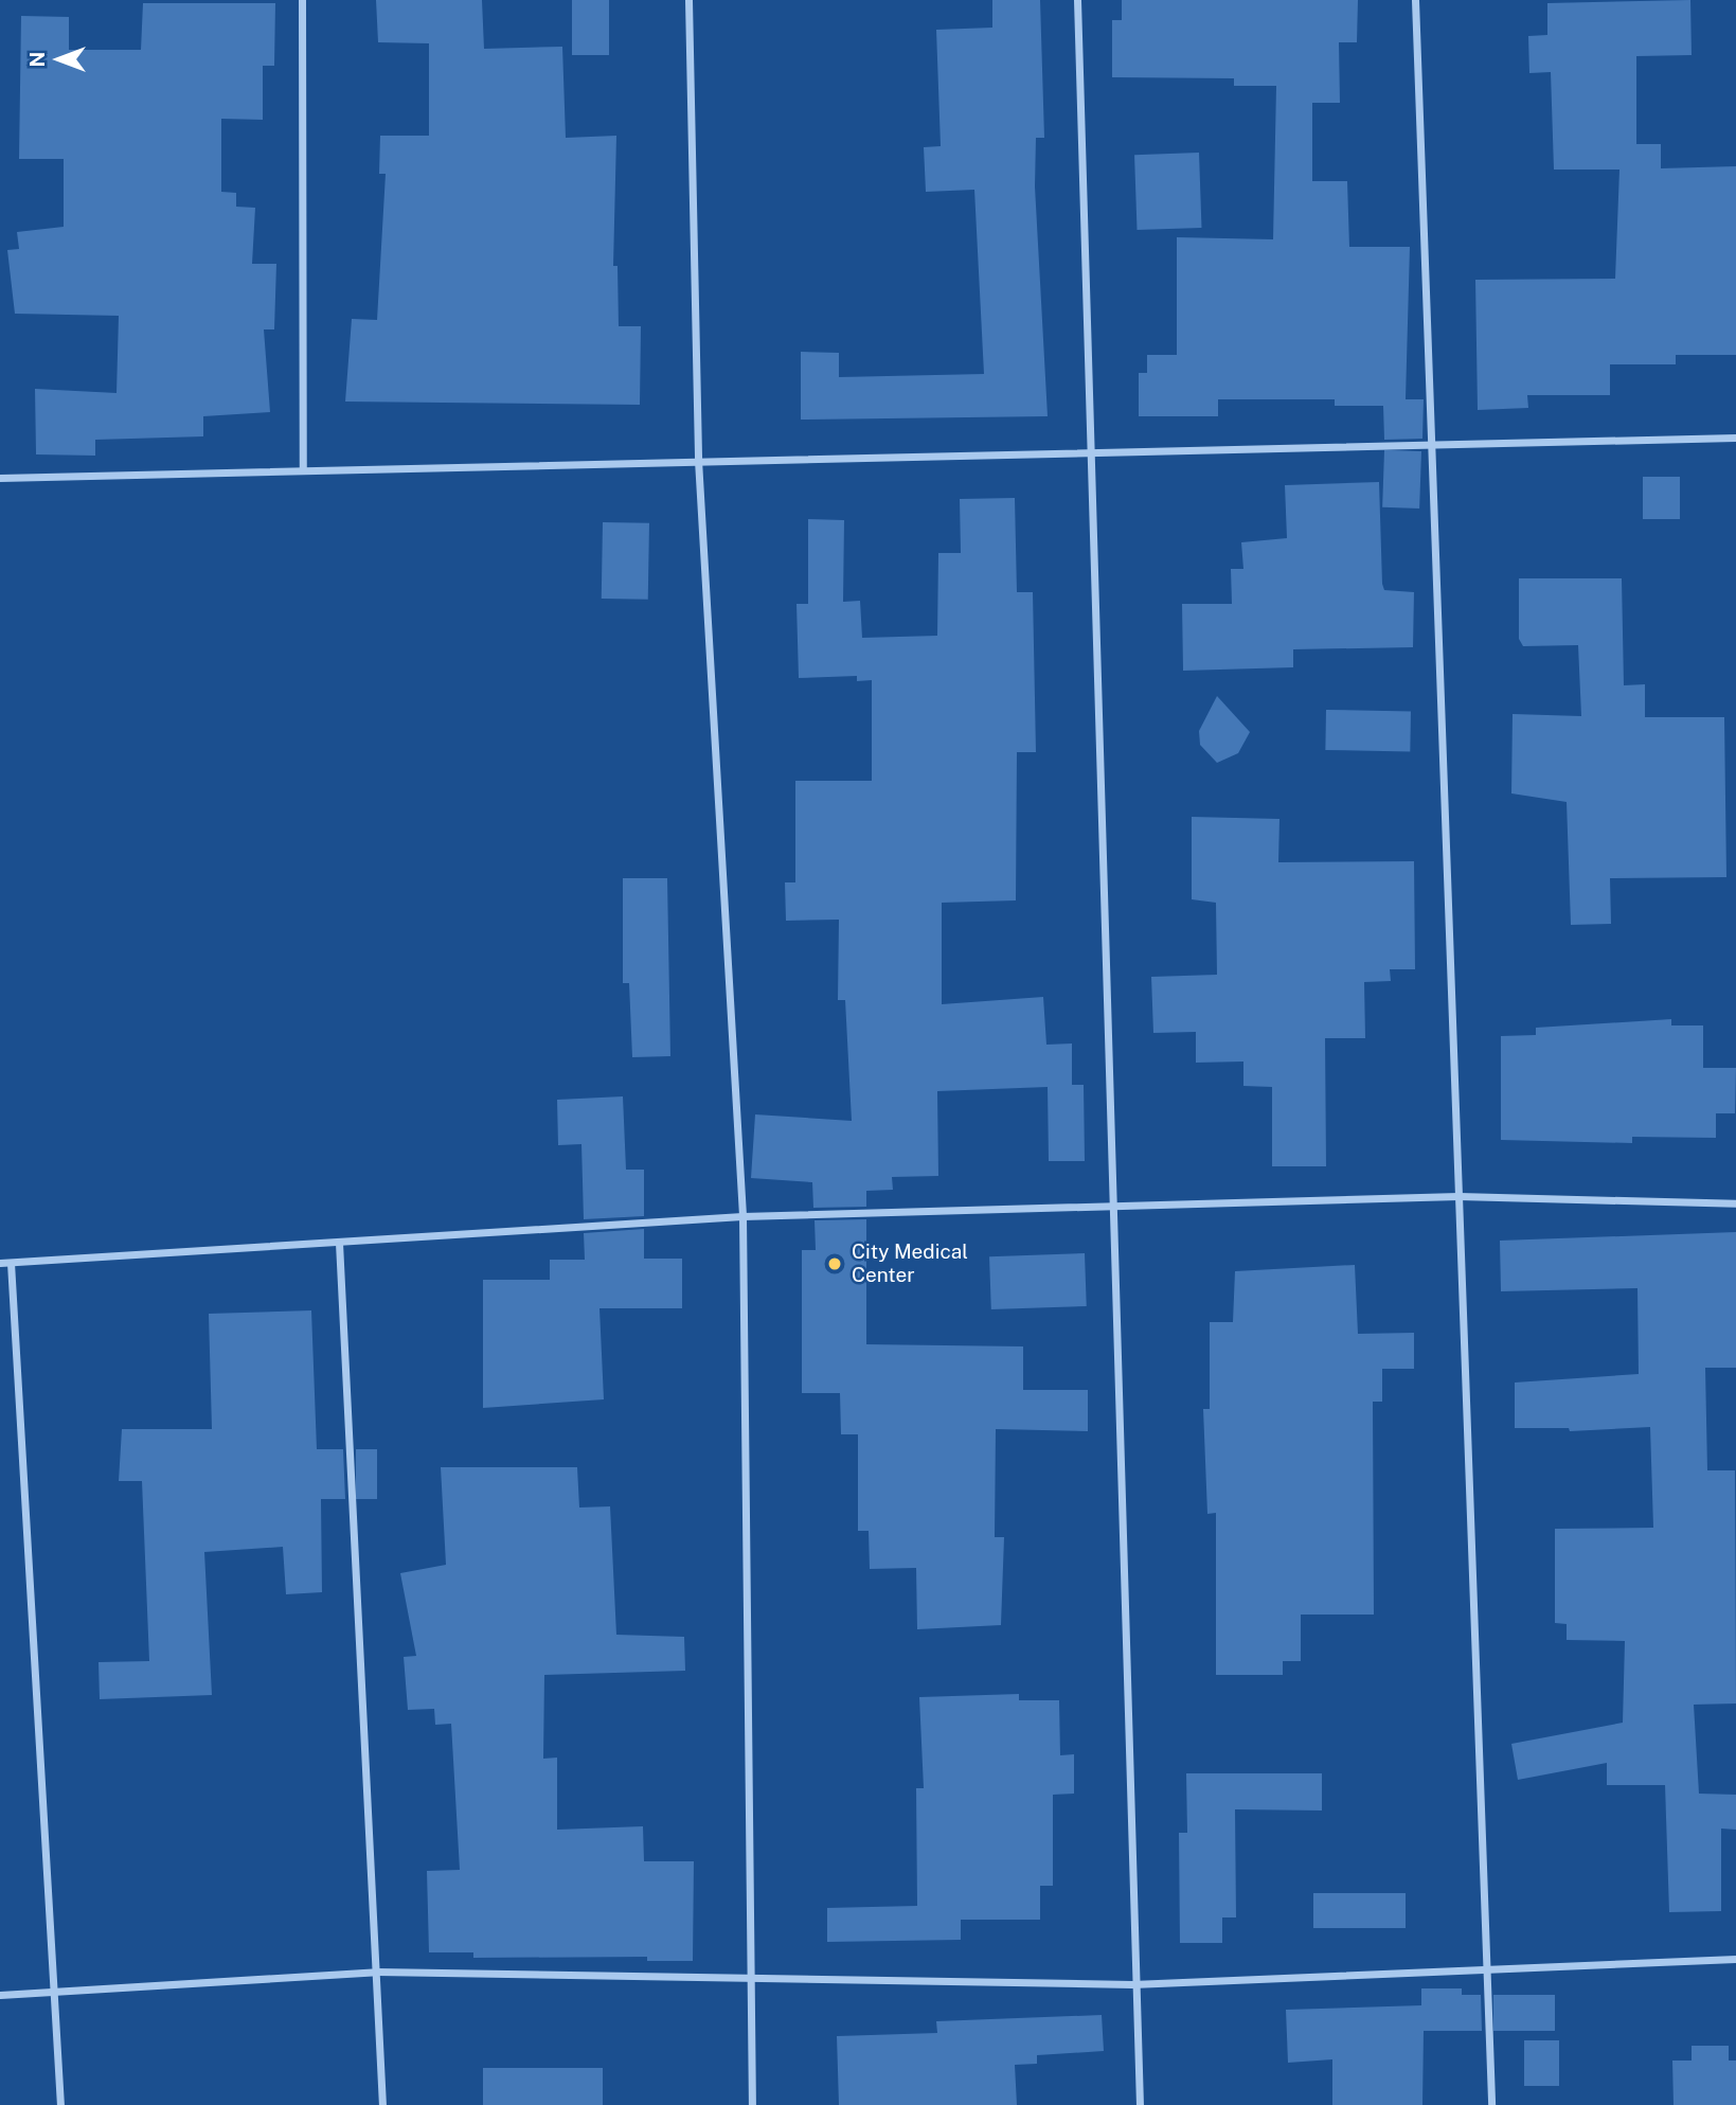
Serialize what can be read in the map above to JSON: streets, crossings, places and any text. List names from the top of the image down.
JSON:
{
  "places": ["City Medical Center"],
  "north": "left"
}
